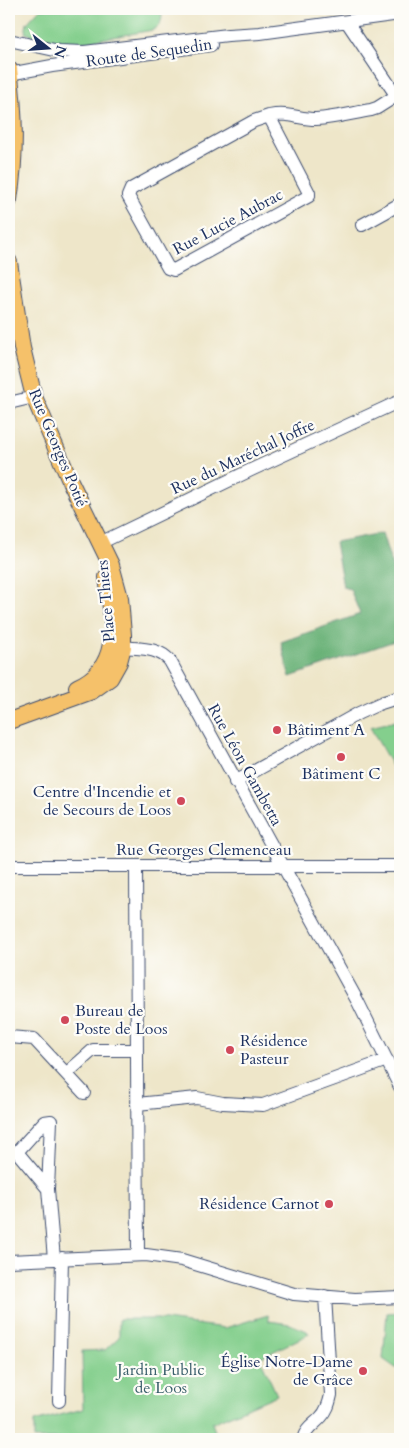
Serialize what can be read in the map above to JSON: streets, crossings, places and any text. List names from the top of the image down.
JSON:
{
  "streets": {
    "main road": ["Rue Georges Potié", "Place Thiers"],
    "street": [
      "Route de Sequedin",
      "Rue Lucie Aubrac",
      "Rue du Maréchal Joffre",
      "Rue Léon Gambetta",
      "Rue Georges Clemenceau"
    ]
  },
  "crossings": [
    ["Rue Georges Potié", "Rue du Maréchal Joffre"],
    ["Rue Georges Potié", "Place Thiers"],
    ["Rue du Maréchal Joffre", "Place Thiers"],
    ["Place Thiers", "Rue Léon Gambetta"],
    ["Rue Léon Gambetta", "Rue Georges Clemenceau"]
  ],
  "parks": ["Jardin Public de Loos"],
  "places": [
    "Bâtiment A",
    "Bâtiment C",
    "Centre d'Incendie et de Secours de Loos",
    "Bureau de Poste de Loos",
    "Résidence Pasteur",
    "Résidence Carnot",
    "Église Notre-Dame de Grâce"
  ],
  "north": "right"
}
